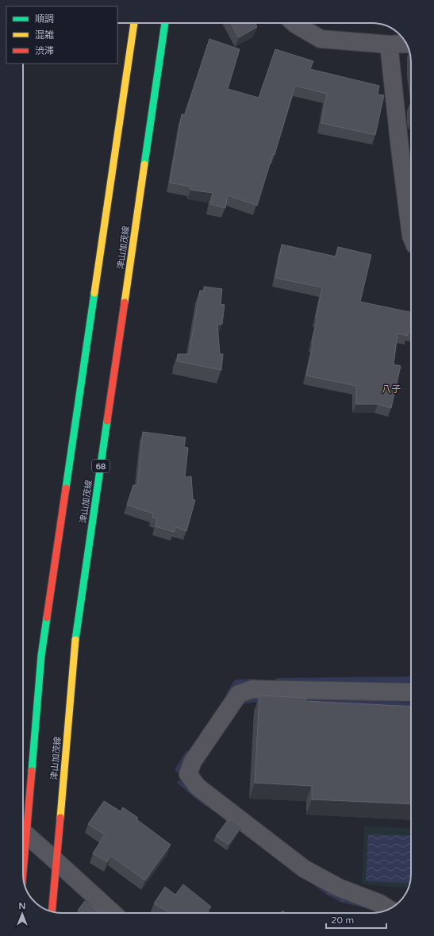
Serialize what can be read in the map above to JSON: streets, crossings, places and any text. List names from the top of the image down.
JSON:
{
  "streets": {
    "main road": ["津山加茂線", "68"]
  },
  "districts": ["八子"],
  "legend": ["順調", "混雑", "渋滞"],
  "scale_bar": "20 m",
  "north": "top"
}
